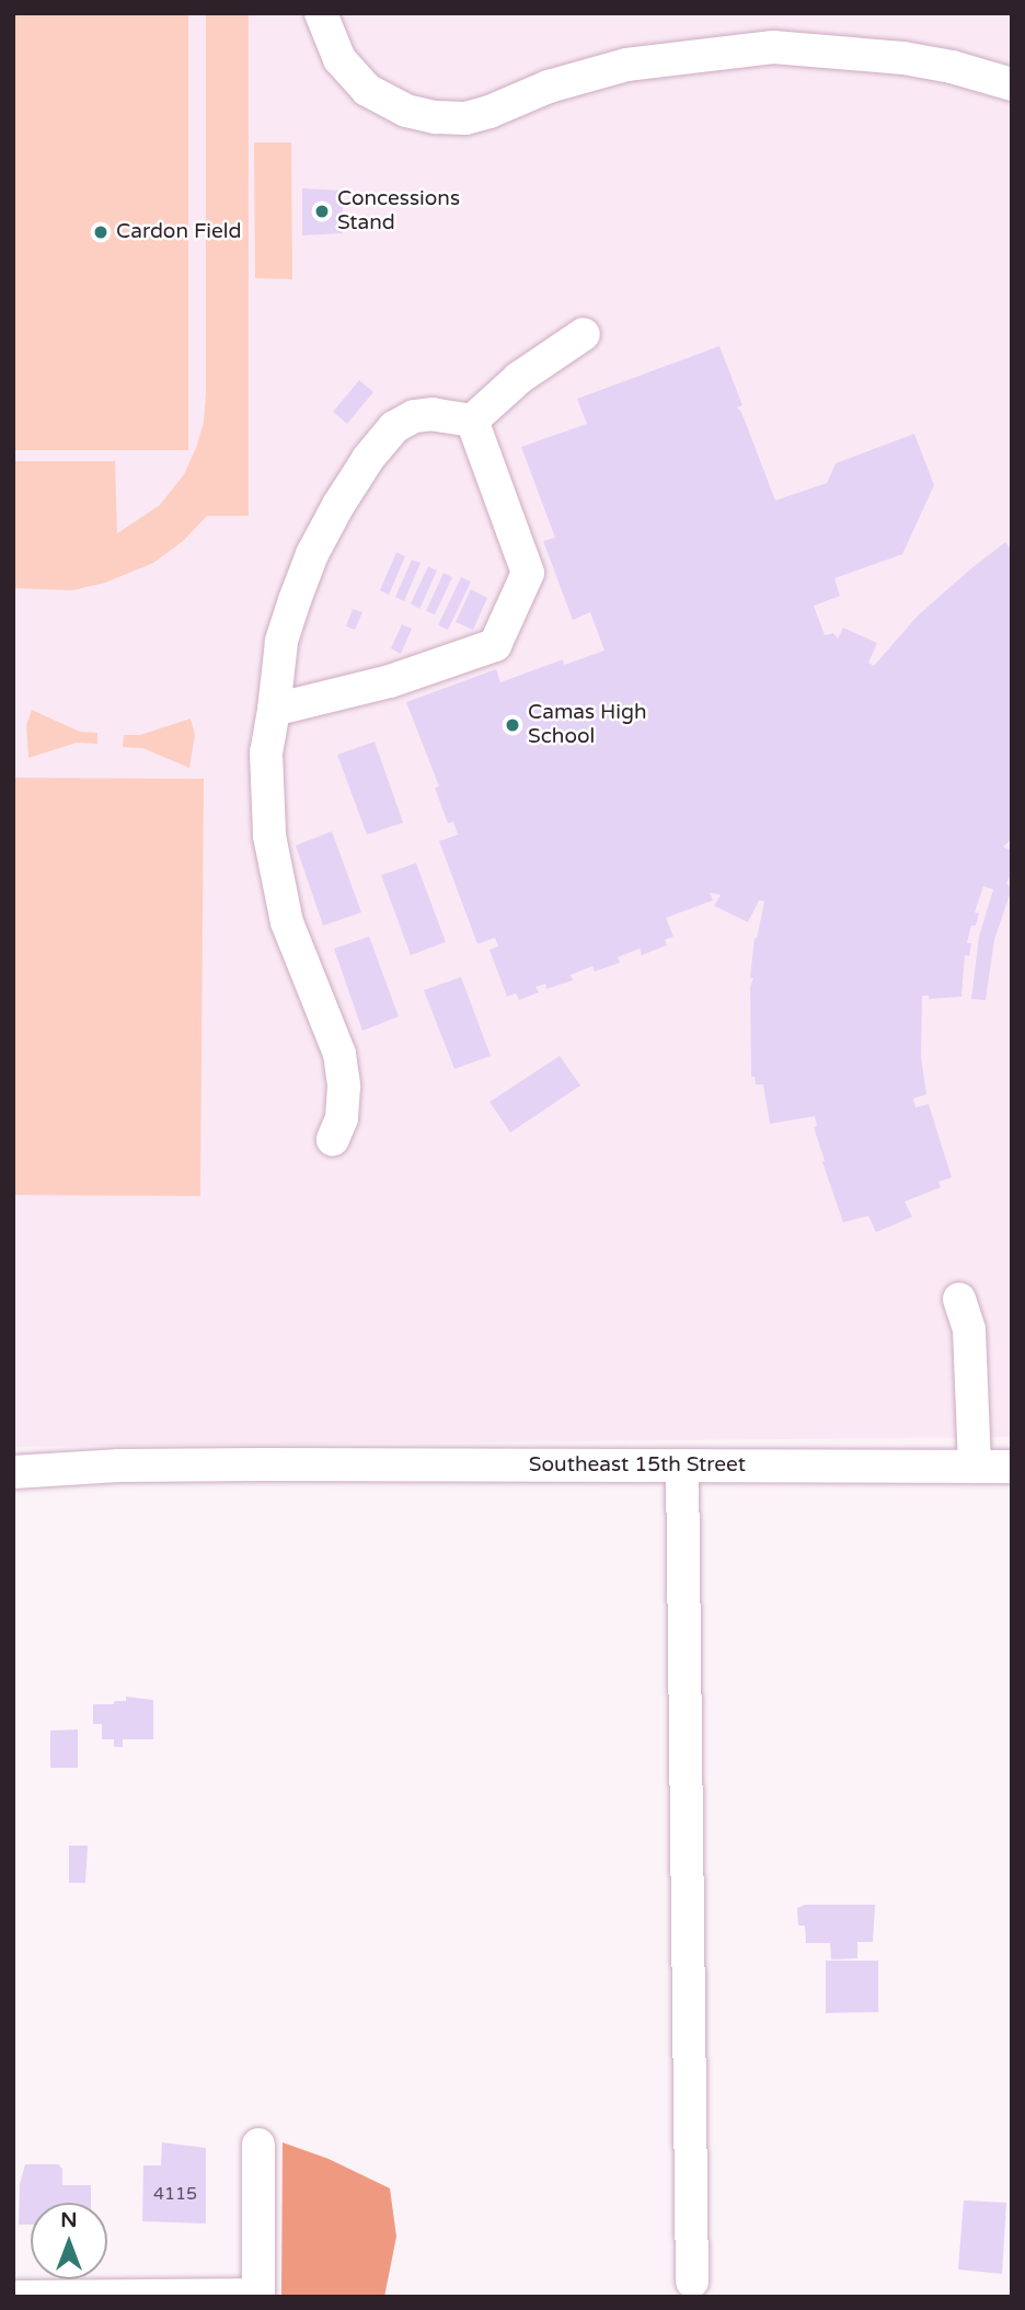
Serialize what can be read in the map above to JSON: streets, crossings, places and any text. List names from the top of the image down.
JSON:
{
  "streets": {
    "street": ["Southeast 15th Street"]
  },
  "places": ["Concessions Stand", "Cardon Field", "Camas High School"],
  "house_numbers": ["4115"],
  "north": "top"
}
